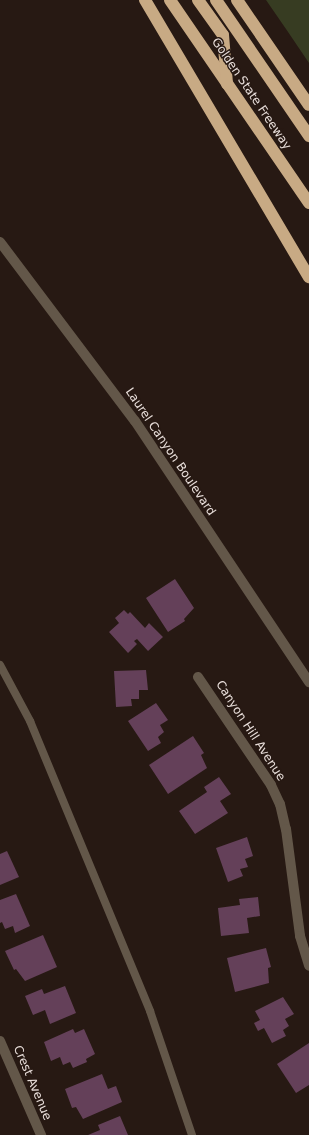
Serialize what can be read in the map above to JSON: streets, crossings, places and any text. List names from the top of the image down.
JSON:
{
  "streets": {
    "highway": ["Golden State Freeway"],
    "street": ["Laurel Canyon Boulevard", "Canyon Hill Avenue", "Crest Avenue"]
  }
}
